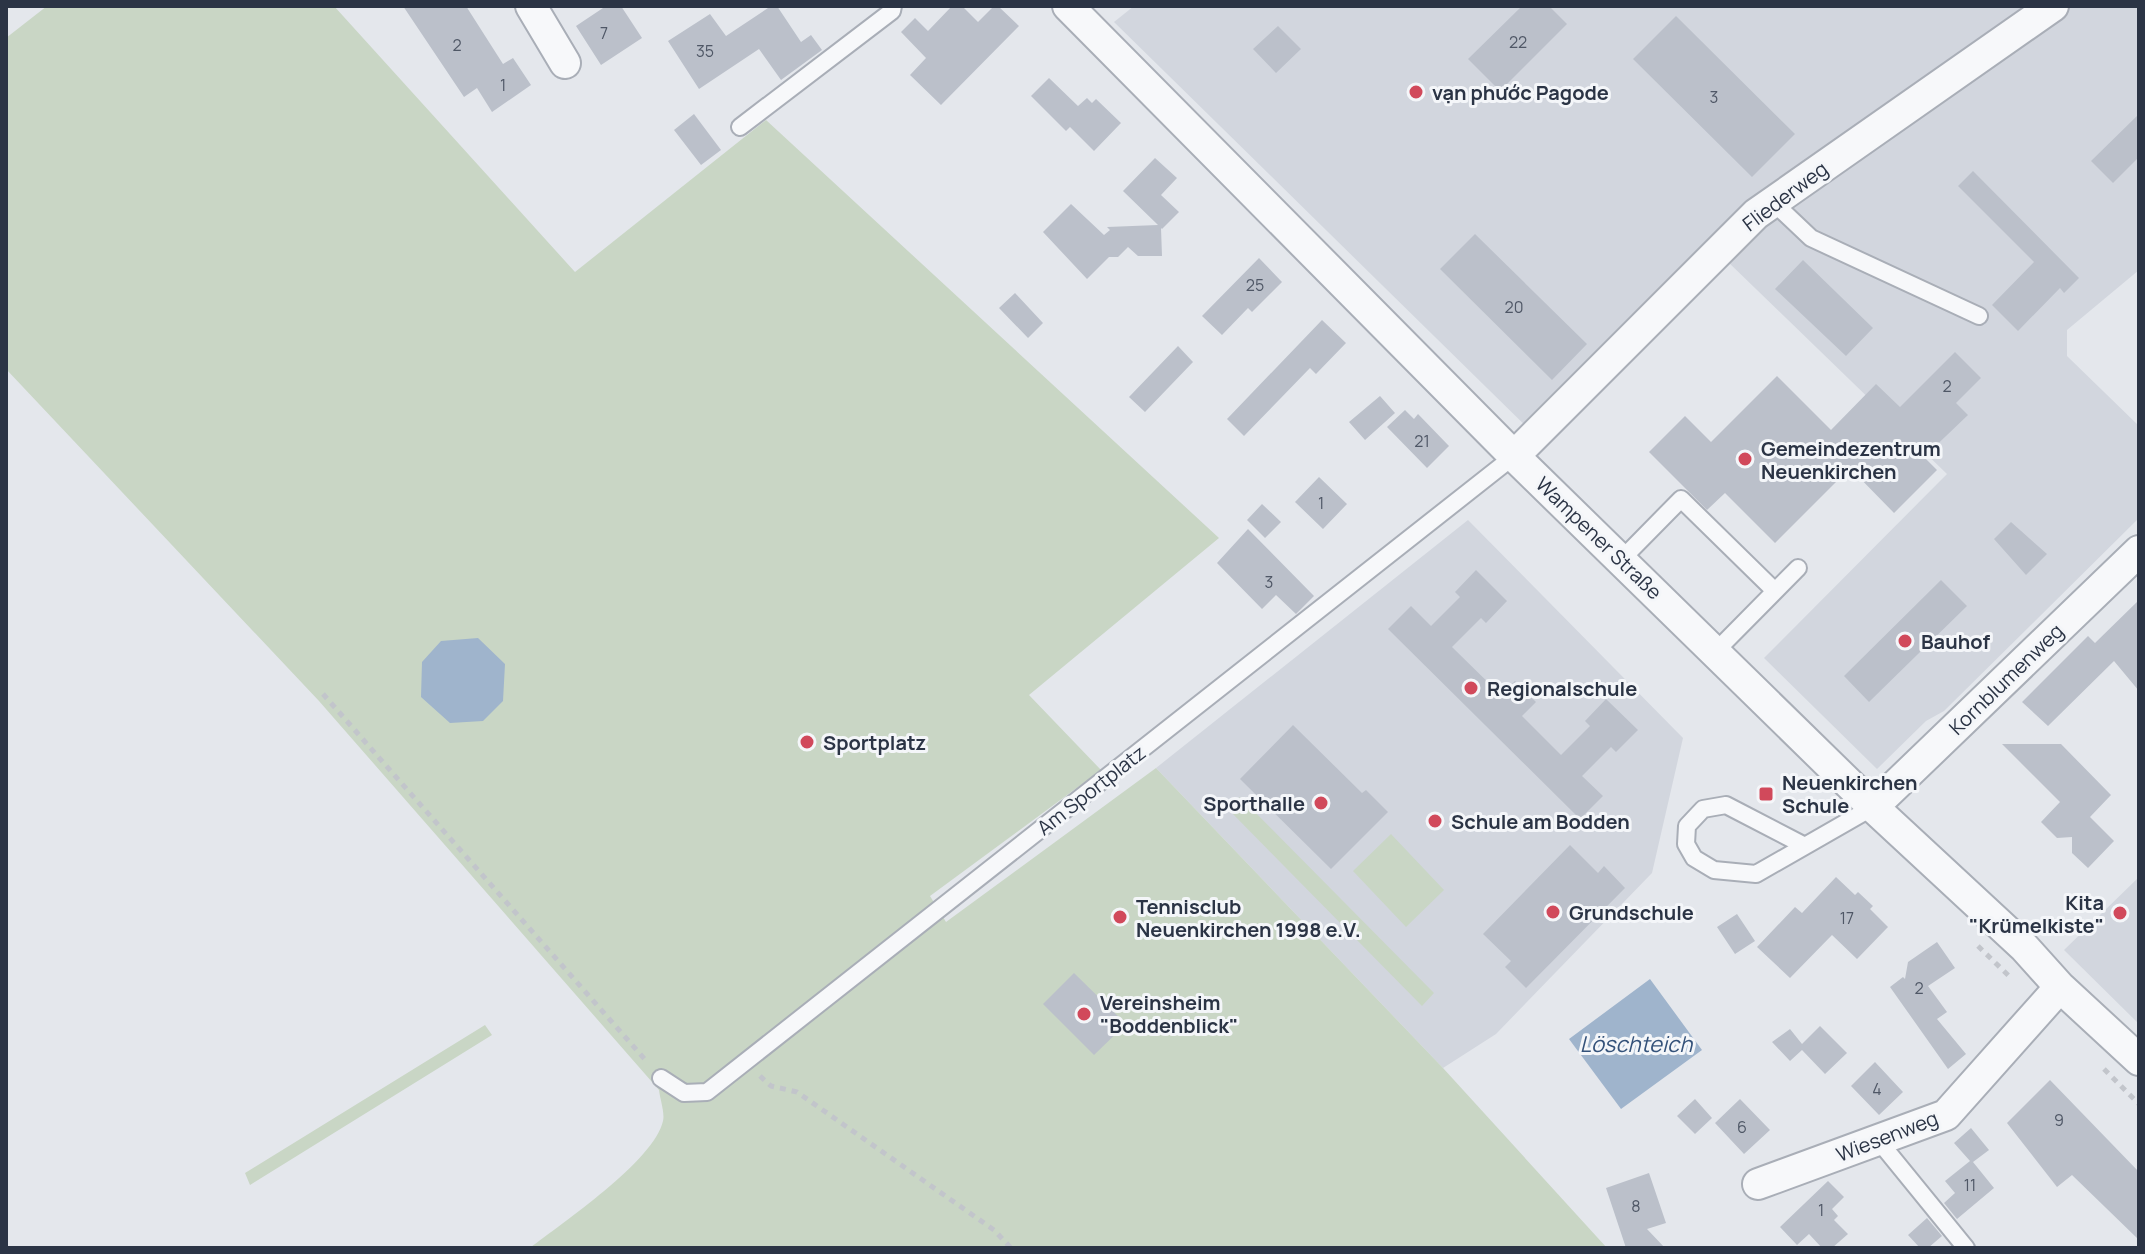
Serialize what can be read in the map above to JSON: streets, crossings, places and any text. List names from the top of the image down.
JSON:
{
  "streets": {
    "street": [
      "Fliederweg",
      "Wampener Straße",
      "Kornblumenweg",
      "Wiesenweg"
    ],
    "lane": ["Am Sportplatz"]
  },
  "crossings": [
    ["Fliederweg", "Wampener Straße"],
    ["Fliederweg", "Am Sportplatz"],
    ["Wampener Straße", "Kornblumenweg"],
    ["Wampener Straße", "Am Sportplatz"],
    ["Wampener Straße", "Wiesenweg"]
  ],
  "water": ["Löschteich"],
  "places": {
    "other": [
      "vạn phước Pagode",
      "Gemeindezentrum Neuenkirchen",
      "Bauhof",
      "Regionalschule",
      "Sportplatz",
      "Sporthalle",
      "Schule am Bodden",
      "Grundschule",
      "Kita \"Krümelkiste\"",
      "Tennisclub Neuenkirchen 1998 e.V.",
      "Vereinsheim \"Boddenblick\""
    ],
    "transit": ["Neuenkirchen Schule"]
  },
  "house_numbers": [
    "7",
    "22",
    "2",
    "35",
    "1",
    "3",
    "25",
    "20",
    "2",
    "21",
    "1",
    "3",
    "17",
    "2",
    "4",
    "9",
    "6",
    "11",
    "8",
    "1"
  ]
}
